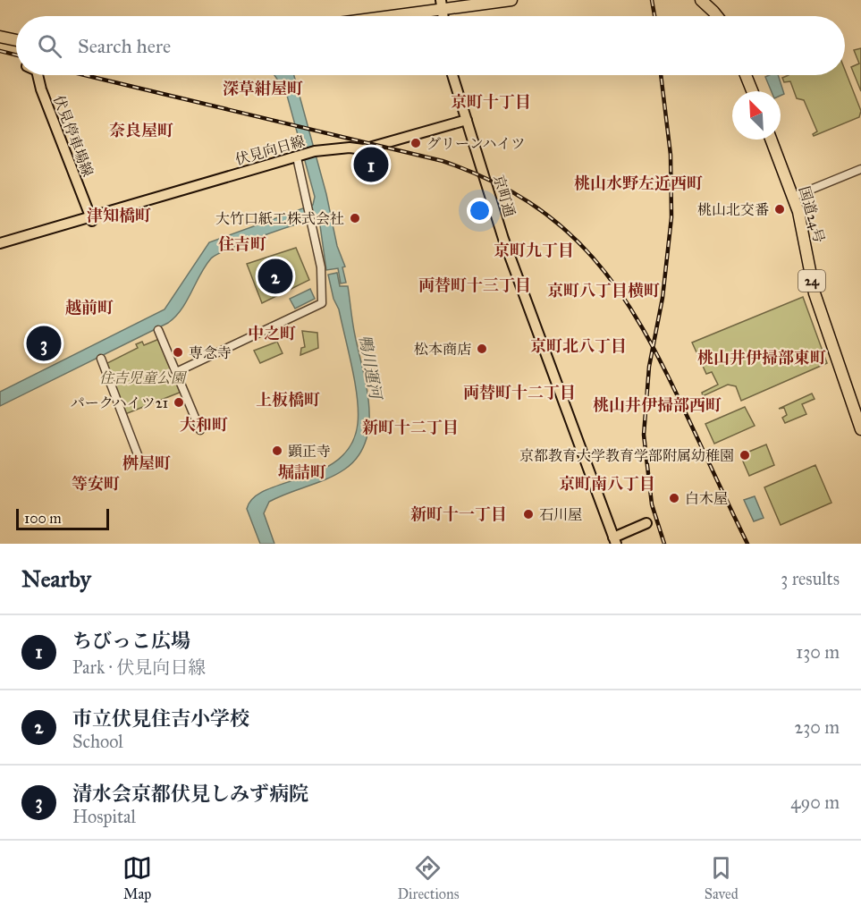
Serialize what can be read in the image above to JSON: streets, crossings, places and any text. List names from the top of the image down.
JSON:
{
  "streets": {
    "highway": ["国道24号", "24"],
    "main road": ["伏見停車場線", "伏見向日線", "京町通"]
  },
  "crossings": [
    ["伏見停車場線", "伏見向日線"],
    ["伏見向日線", "京町通"]
  ],
  "districts": [
    "深草紺屋町",
    "京町十丁目",
    "奈良屋町",
    "桃山水野左近西町",
    "津知橋町",
    "住吉町",
    "京町九丁目",
    "両替町十三丁目",
    "京町八丁目横町",
    "越前町",
    "中之町",
    "京町北八丁目",
    "桃山井伊掃部東町",
    "両替町十二丁目",
    "上板橋町",
    "桃山井伊掃部西町",
    "大和町",
    "新町十二丁目",
    "桝屋町",
    "堀詰町",
    "等安町",
    "京町南八丁目",
    "新町十一丁目"
  ],
  "water": ["鴨川運河"],
  "parks": ["住吉児童公園"],
  "places": [
    "グリーンハイツ",
    "桃山北交番",
    "大竹口紙工株式会社",
    "松本商店",
    "専念寺",
    "パークハイツ21",
    "顕正寺",
    "京都教育大学教育学部附属幼稚園",
    "白木屋",
    "石川屋"
  ],
  "scale_bar": "100 m",
  "north": "top left",
  "page": {
    "search": "Search here",
    "pins": ["1", "2", "3"],
    "scale": "100 m",
    "heading": ["Nearby", "3 results"],
    "list": [
      {
        "mark": "1",
        "name": "ちびっこ広場",
        "note": "Park · 伏見向日線",
        "value": "130 m"
      },
      {
        "mark": "2",
        "name": "市立伏見住吉小学校",
        "note": "School",
        "value": "230 m"
      },
      {
        "mark": "3",
        "name": "清水会京都伏見しみず病院",
        "note": "Hospital",
        "value": "490 m"
      }
    ],
    "nav": ["Map", "Directions", "Saved"]
  }
}
